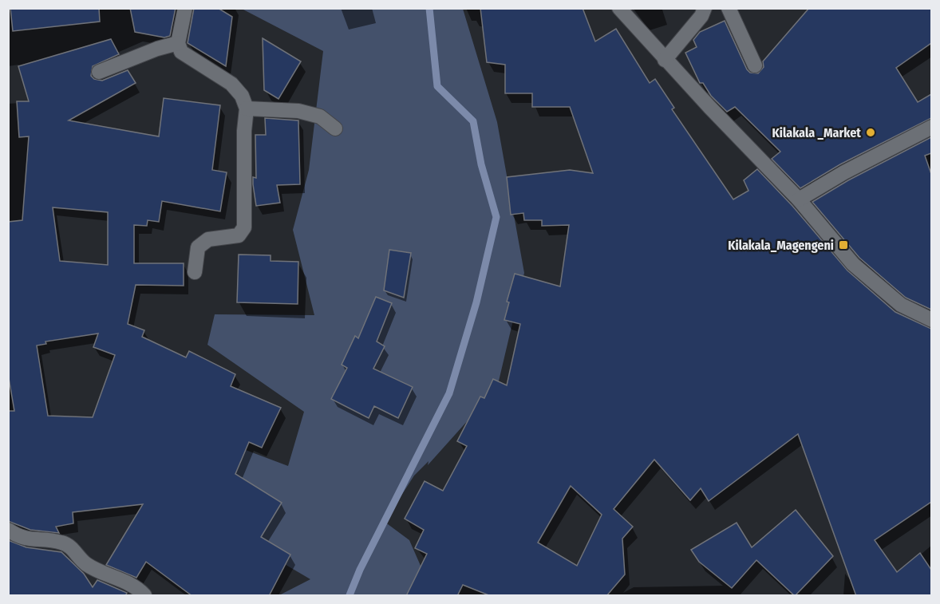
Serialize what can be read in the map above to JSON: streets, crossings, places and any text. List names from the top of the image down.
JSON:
{
  "places": {
    "other": ["Kilakala _Market"],
    "transit": ["Kilakala_Magengeni"]
  }
}
